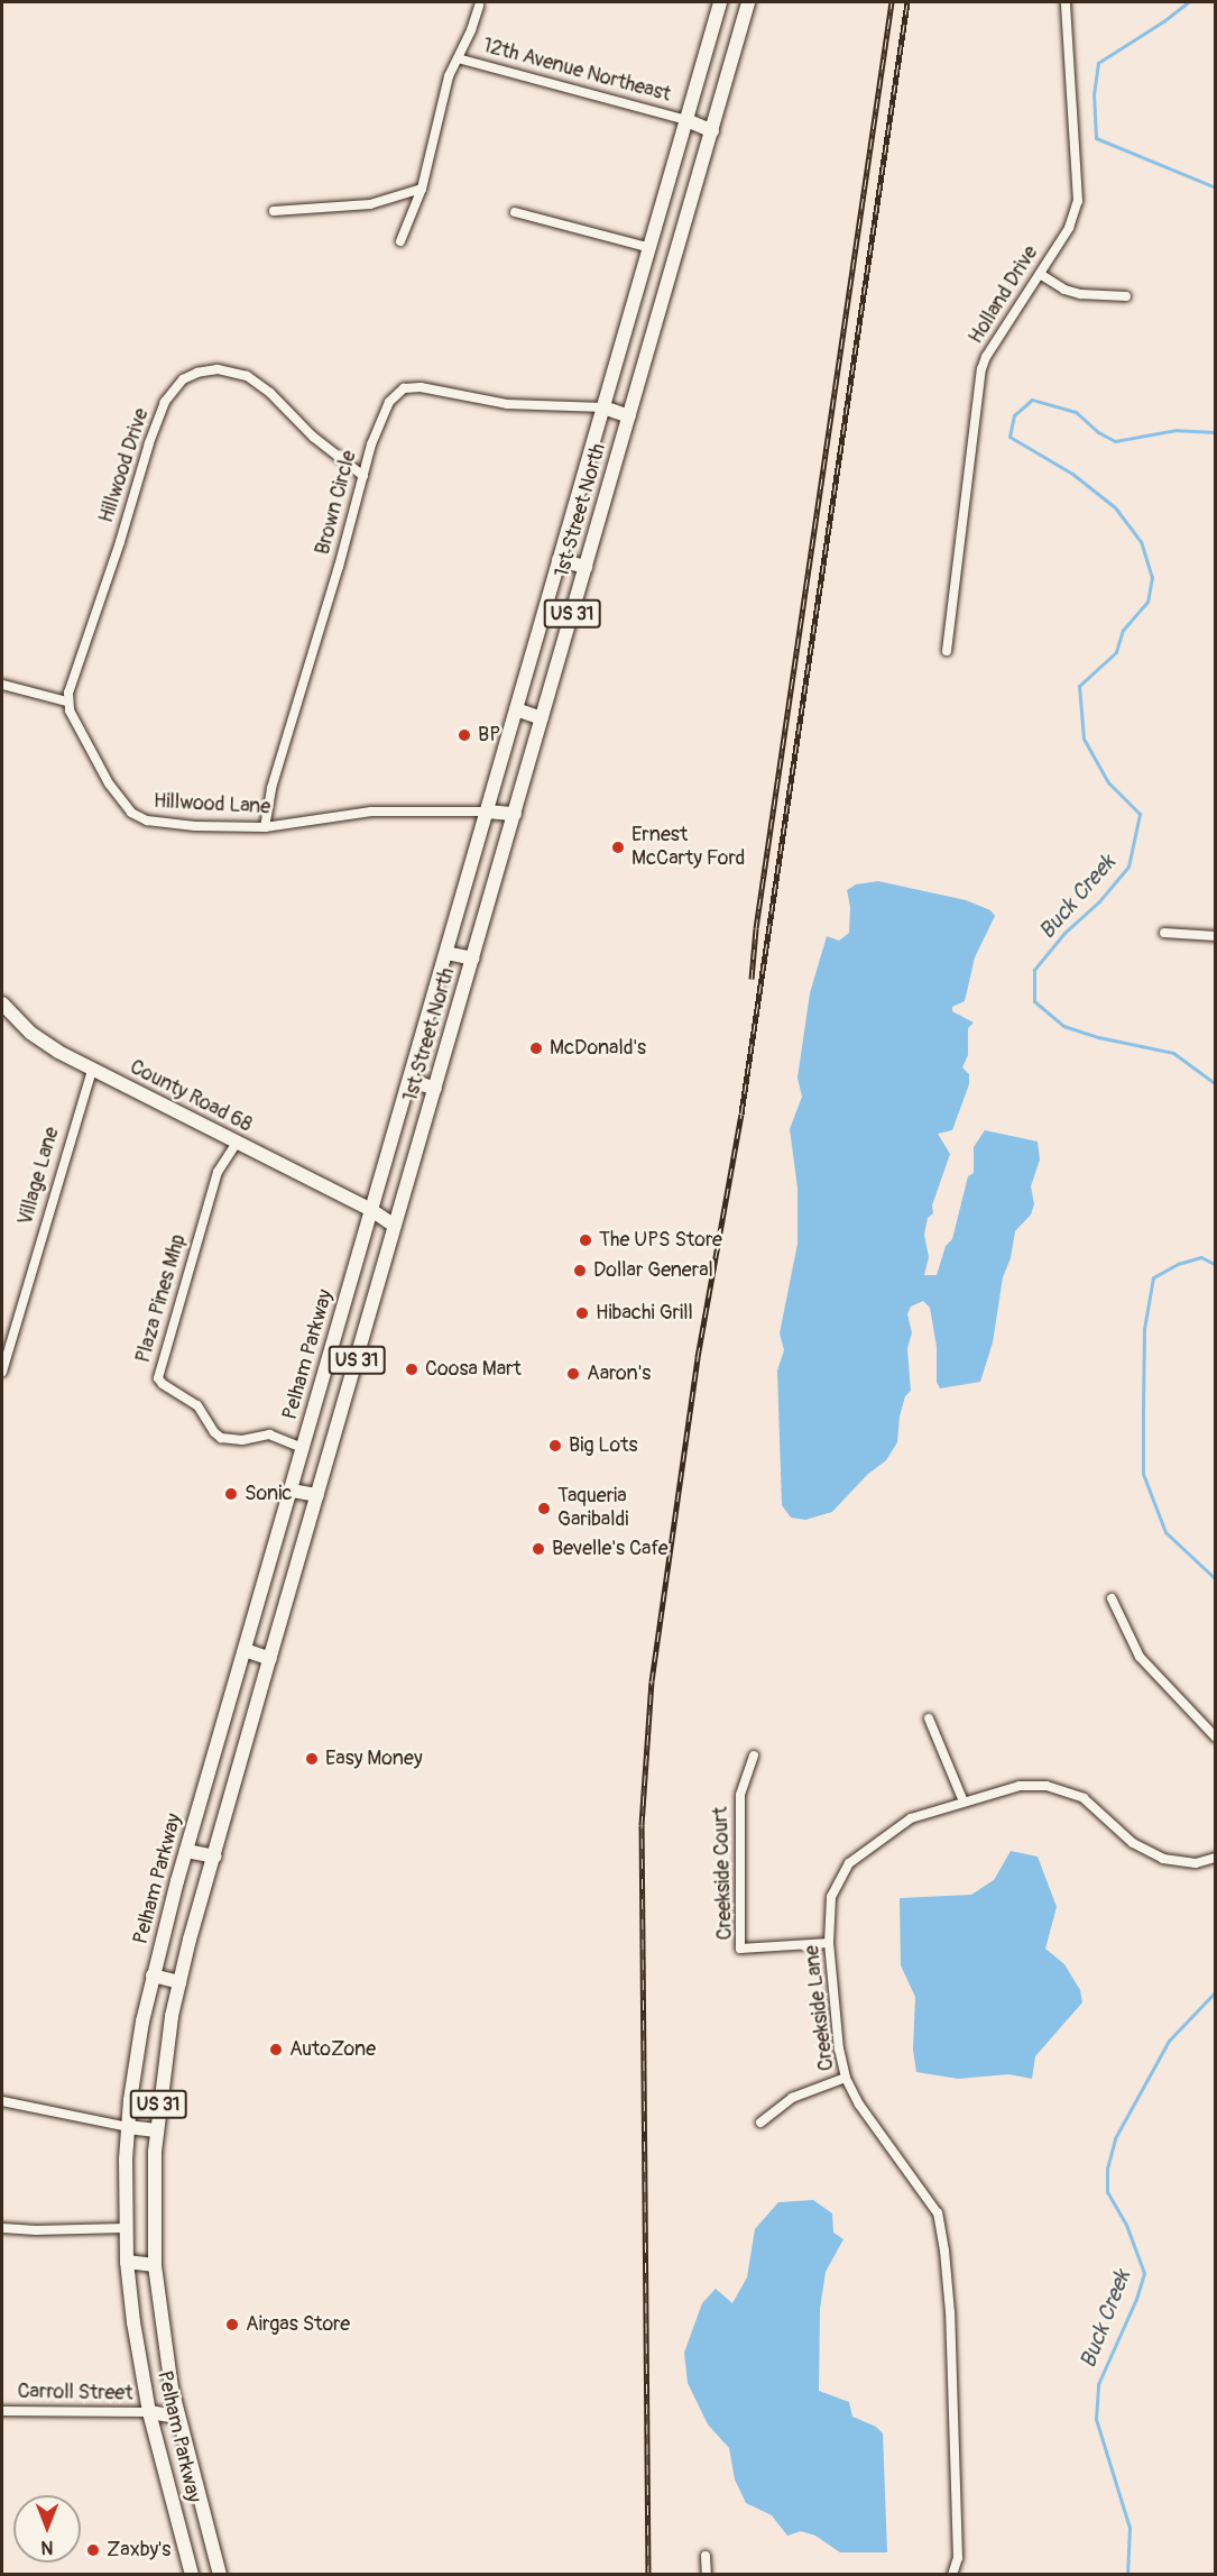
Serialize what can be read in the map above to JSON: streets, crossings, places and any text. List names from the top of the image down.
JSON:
{
  "streets": {
    "main road": [
      "1st Street North",
      "US 31",
      "County Road 68",
      "Pelham Parkway"
    ],
    "street": [
      "12th Avenue Northeast",
      "Holland Drive",
      "Hillwood Drive",
      "Brown Circle",
      "Hillwood Lane",
      "Village Lane",
      "Plaza Pines Mhp",
      "Creekside Court",
      "Creekside Lane",
      "Carroll Street"
    ]
  },
  "crossings": [
    ["12th Avenue Northeast", "1st Street North"],
    ["Hillwood Drive", "Brown Circle"],
    ["Hillwood Drive", "Hillwood Lane"],
    ["Brown Circle", "1st Street North"],
    ["Brown Circle", "Hillwood Lane"],
    ["1st Street North", "Hillwood Lane"],
    ["1st Street North", "County Road 68"],
    ["1st Street North", "Pelham Parkway"],
    ["County Road 68", "Village Lane"],
    ["County Road 68", "Plaza Pines Mhp"],
    ["County Road 68", "Pelham Parkway"],
    ["Plaza Pines Mhp", "Pelham Parkway"],
    ["Pelham Parkway", "Carroll Street"],
    ["Creekside Court", "Creekside Lane"]
  ],
  "water": ["Buck Creek"],
  "places": [
    "BP",
    "Ernest McCarty Ford",
    "McDonald's",
    "The UPS Store",
    "Dollar General",
    "Hibachi Grill",
    "Coosa Mart",
    "Aaron's",
    "Big Lots",
    "Sonic",
    "Taqueria Garibaldi",
    "Bevelle's Cafe",
    "Easy Money",
    "AutoZone",
    "Airgas Store",
    "Zaxby's"
  ],
  "north": "bottom"
}
